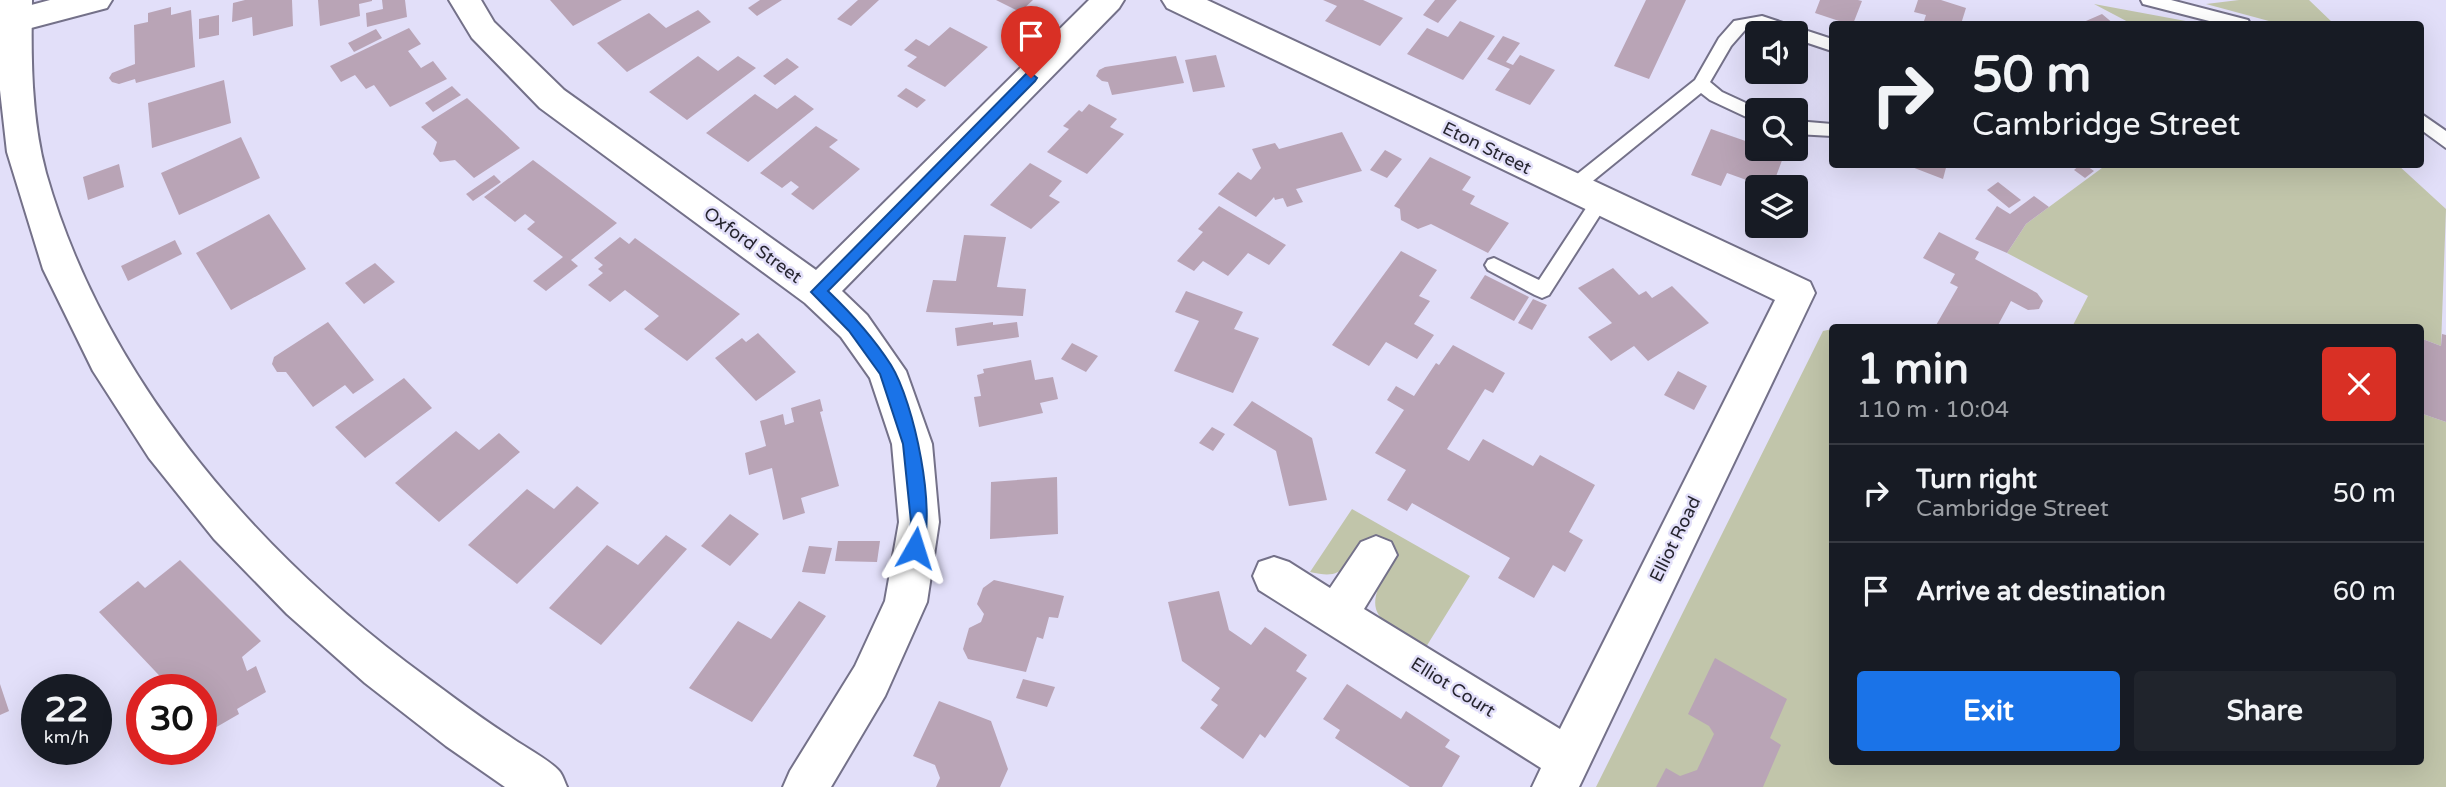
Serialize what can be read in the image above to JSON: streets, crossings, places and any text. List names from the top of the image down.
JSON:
{
  "streets": {
    "street": [
      "Eton Street",
      "Oxford Street",
      "Elliot Road",
      "Elliot Court"
    ]
  },
  "crossings": [
    ["Eton Street", "Elliot Road"],
    ["Elliot Road", "Elliot Court"]
  ],
  "page": {
    "turn": ["50 m", "Cambridge Street"],
    "heading": ["1 min", "110 m · 10:04"],
    "list": [
      {
        "name": "Turn right",
        "note": "Cambridge Street",
        "value": "50 m"
      },
      {
        "name": "Arrive at destination",
        "value": "60 m"
      }
    ],
    "buttons": ["Exit", "Share"],
    "speed": "22 km/h",
    "limit": "30"
  }
}
